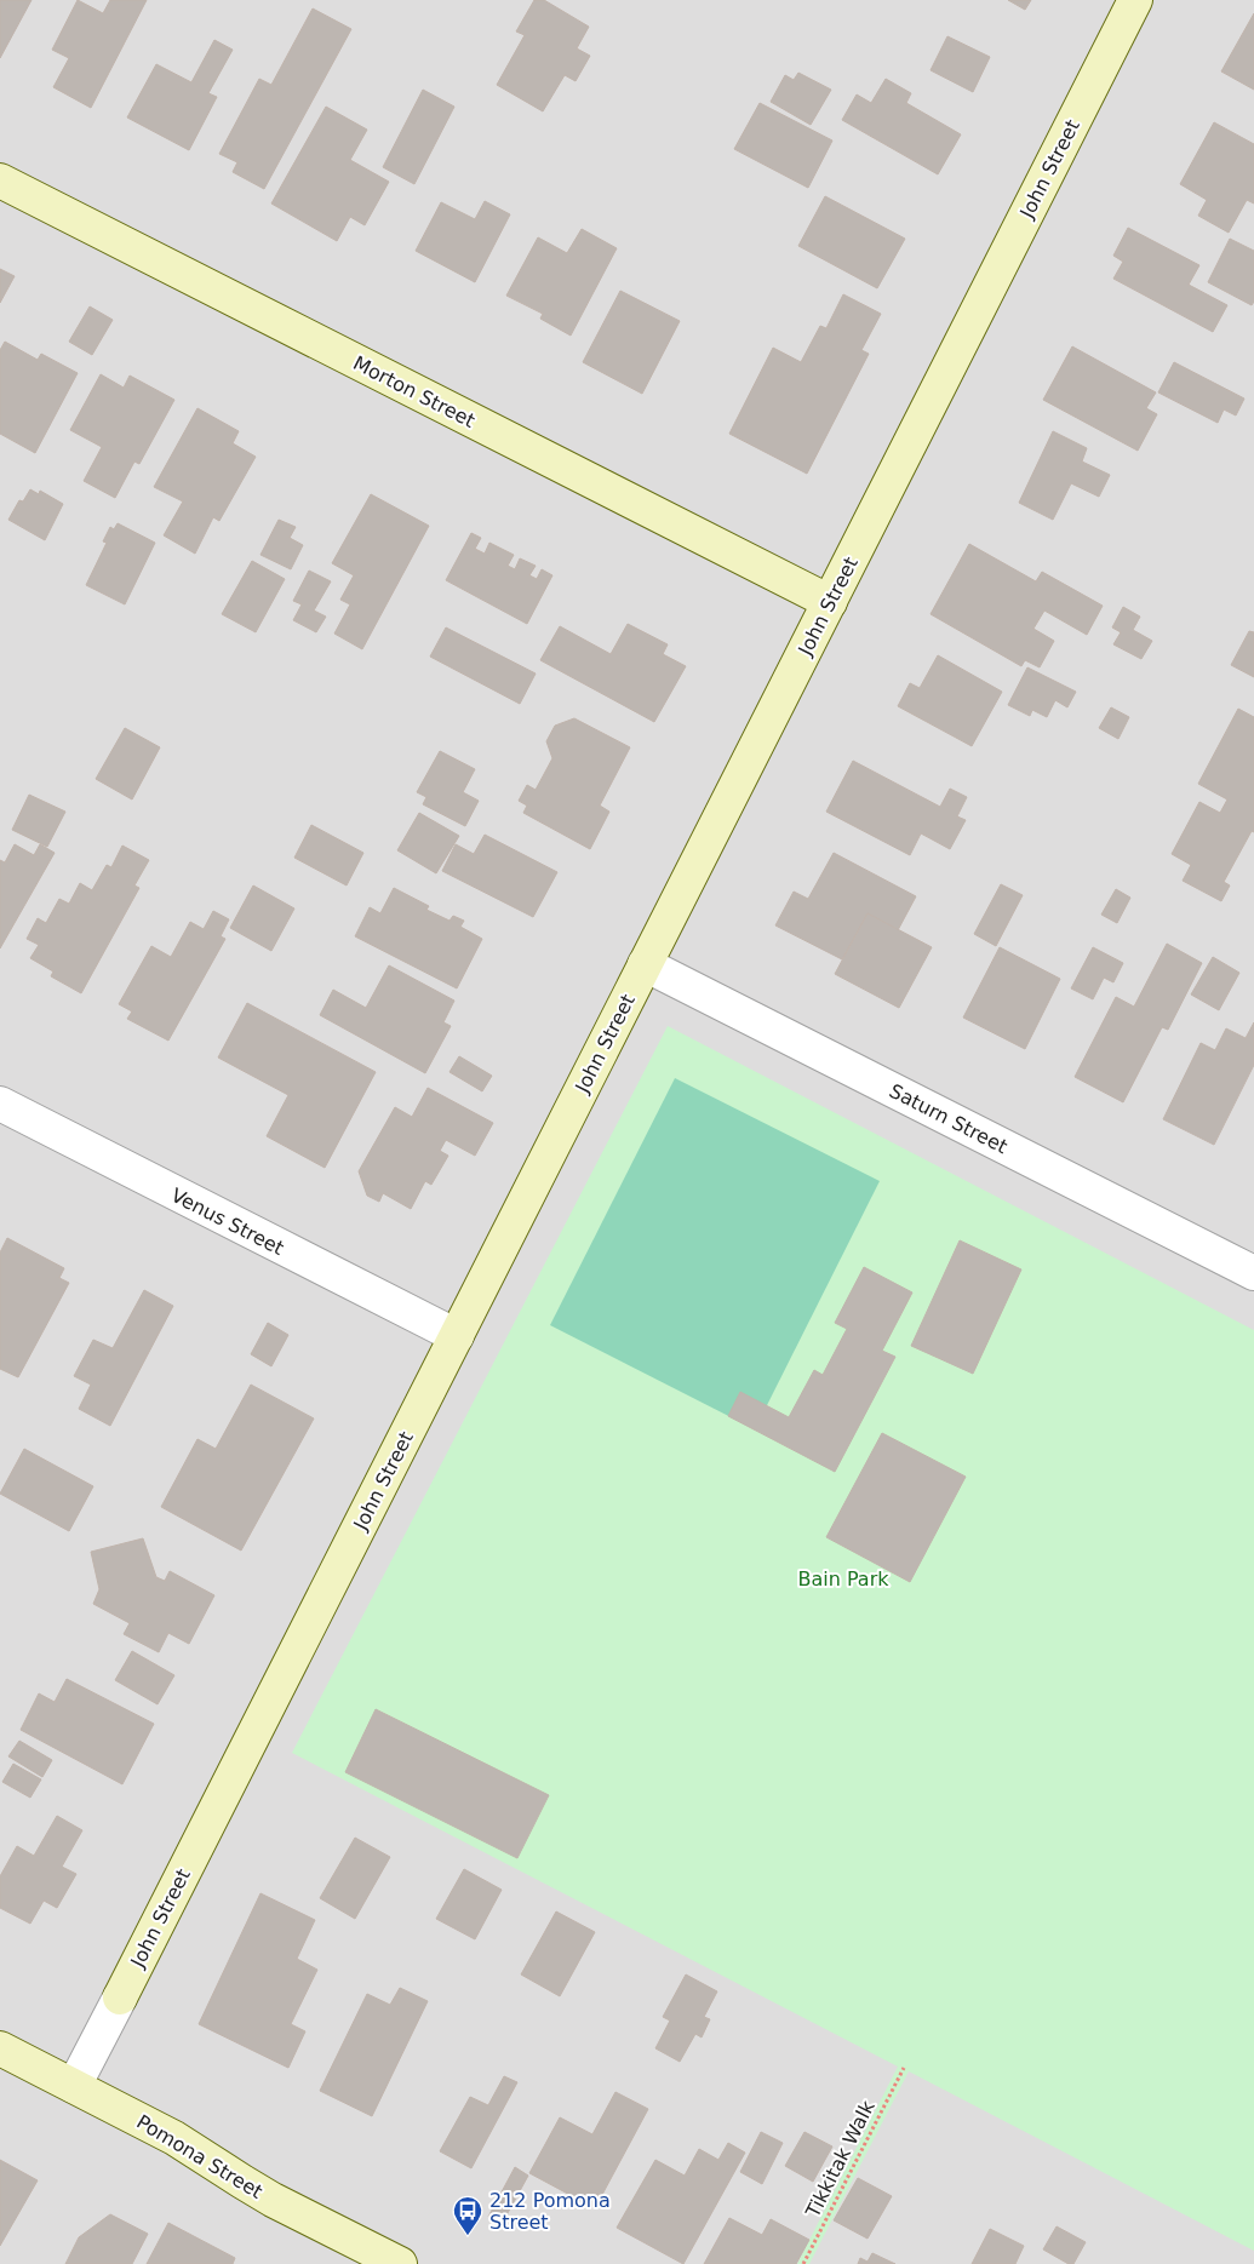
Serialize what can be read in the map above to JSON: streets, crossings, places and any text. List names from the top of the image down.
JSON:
{
  "streets": {
    "street": [
      "John Street",
      "Morton Street",
      "Saturn Street",
      "Venus Street",
      "Pomona Street"
    ],
    "path": ["Tikkitak Walk"]
  },
  "crossings": [
    ["John Street", "Morton Street"],
    ["John Street", "Saturn Street"],
    ["John Street", "Venus Street"],
    ["John Street", "Pomona Street"]
  ],
  "parks": ["Bain Park"],
  "places": {
    "bus stop": ["212 Pomona Street"]
  }
}
